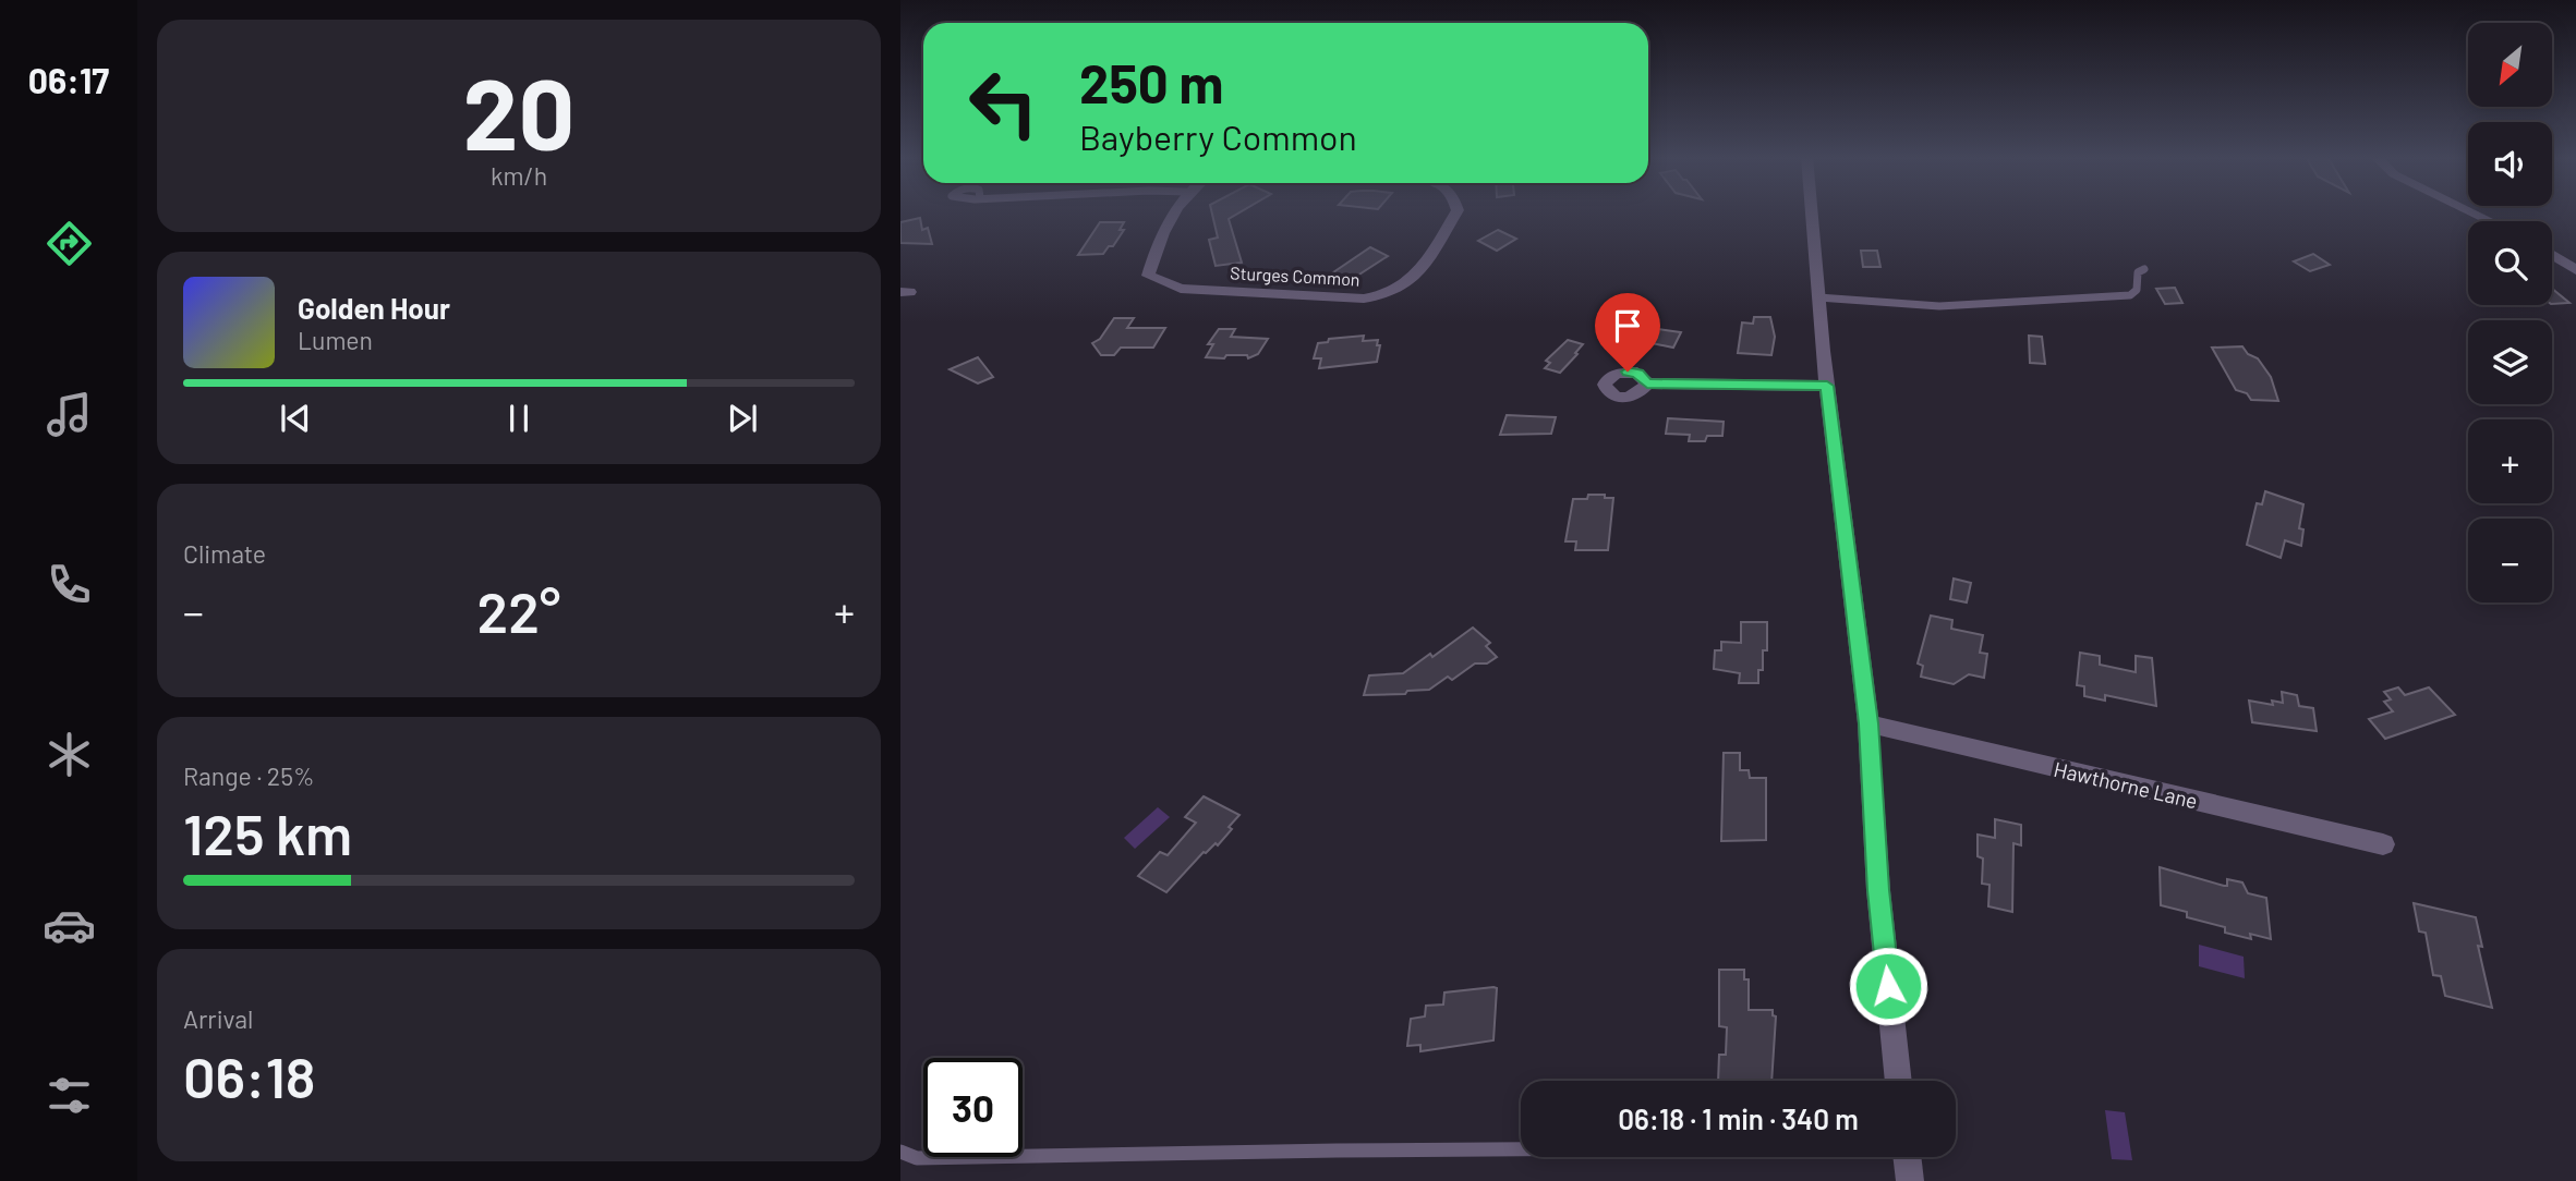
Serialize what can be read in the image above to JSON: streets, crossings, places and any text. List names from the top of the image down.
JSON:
{
  "streets": {
    "street": ["Sturges Common", "Hawthorne Lane"]
  },
  "north": "bottom left",
  "page": {
    "tabs": "06:17",
    "tile": [
      ["20", "km/h"],
      "Climate",
      ["Range · 25%", "125 km"],
      ["Arrival", "06:18"]
    ],
    "map_buttons": ["+", "−"],
    "turn": ["250 m", "Bayberry Common"],
    "song": ["Golden Hour", "Lumen"],
    "heat": ["−", "22°", "+"],
    "limit": "30",
    "trip": "06:18 · 1 min · 340 m"
  }
}
